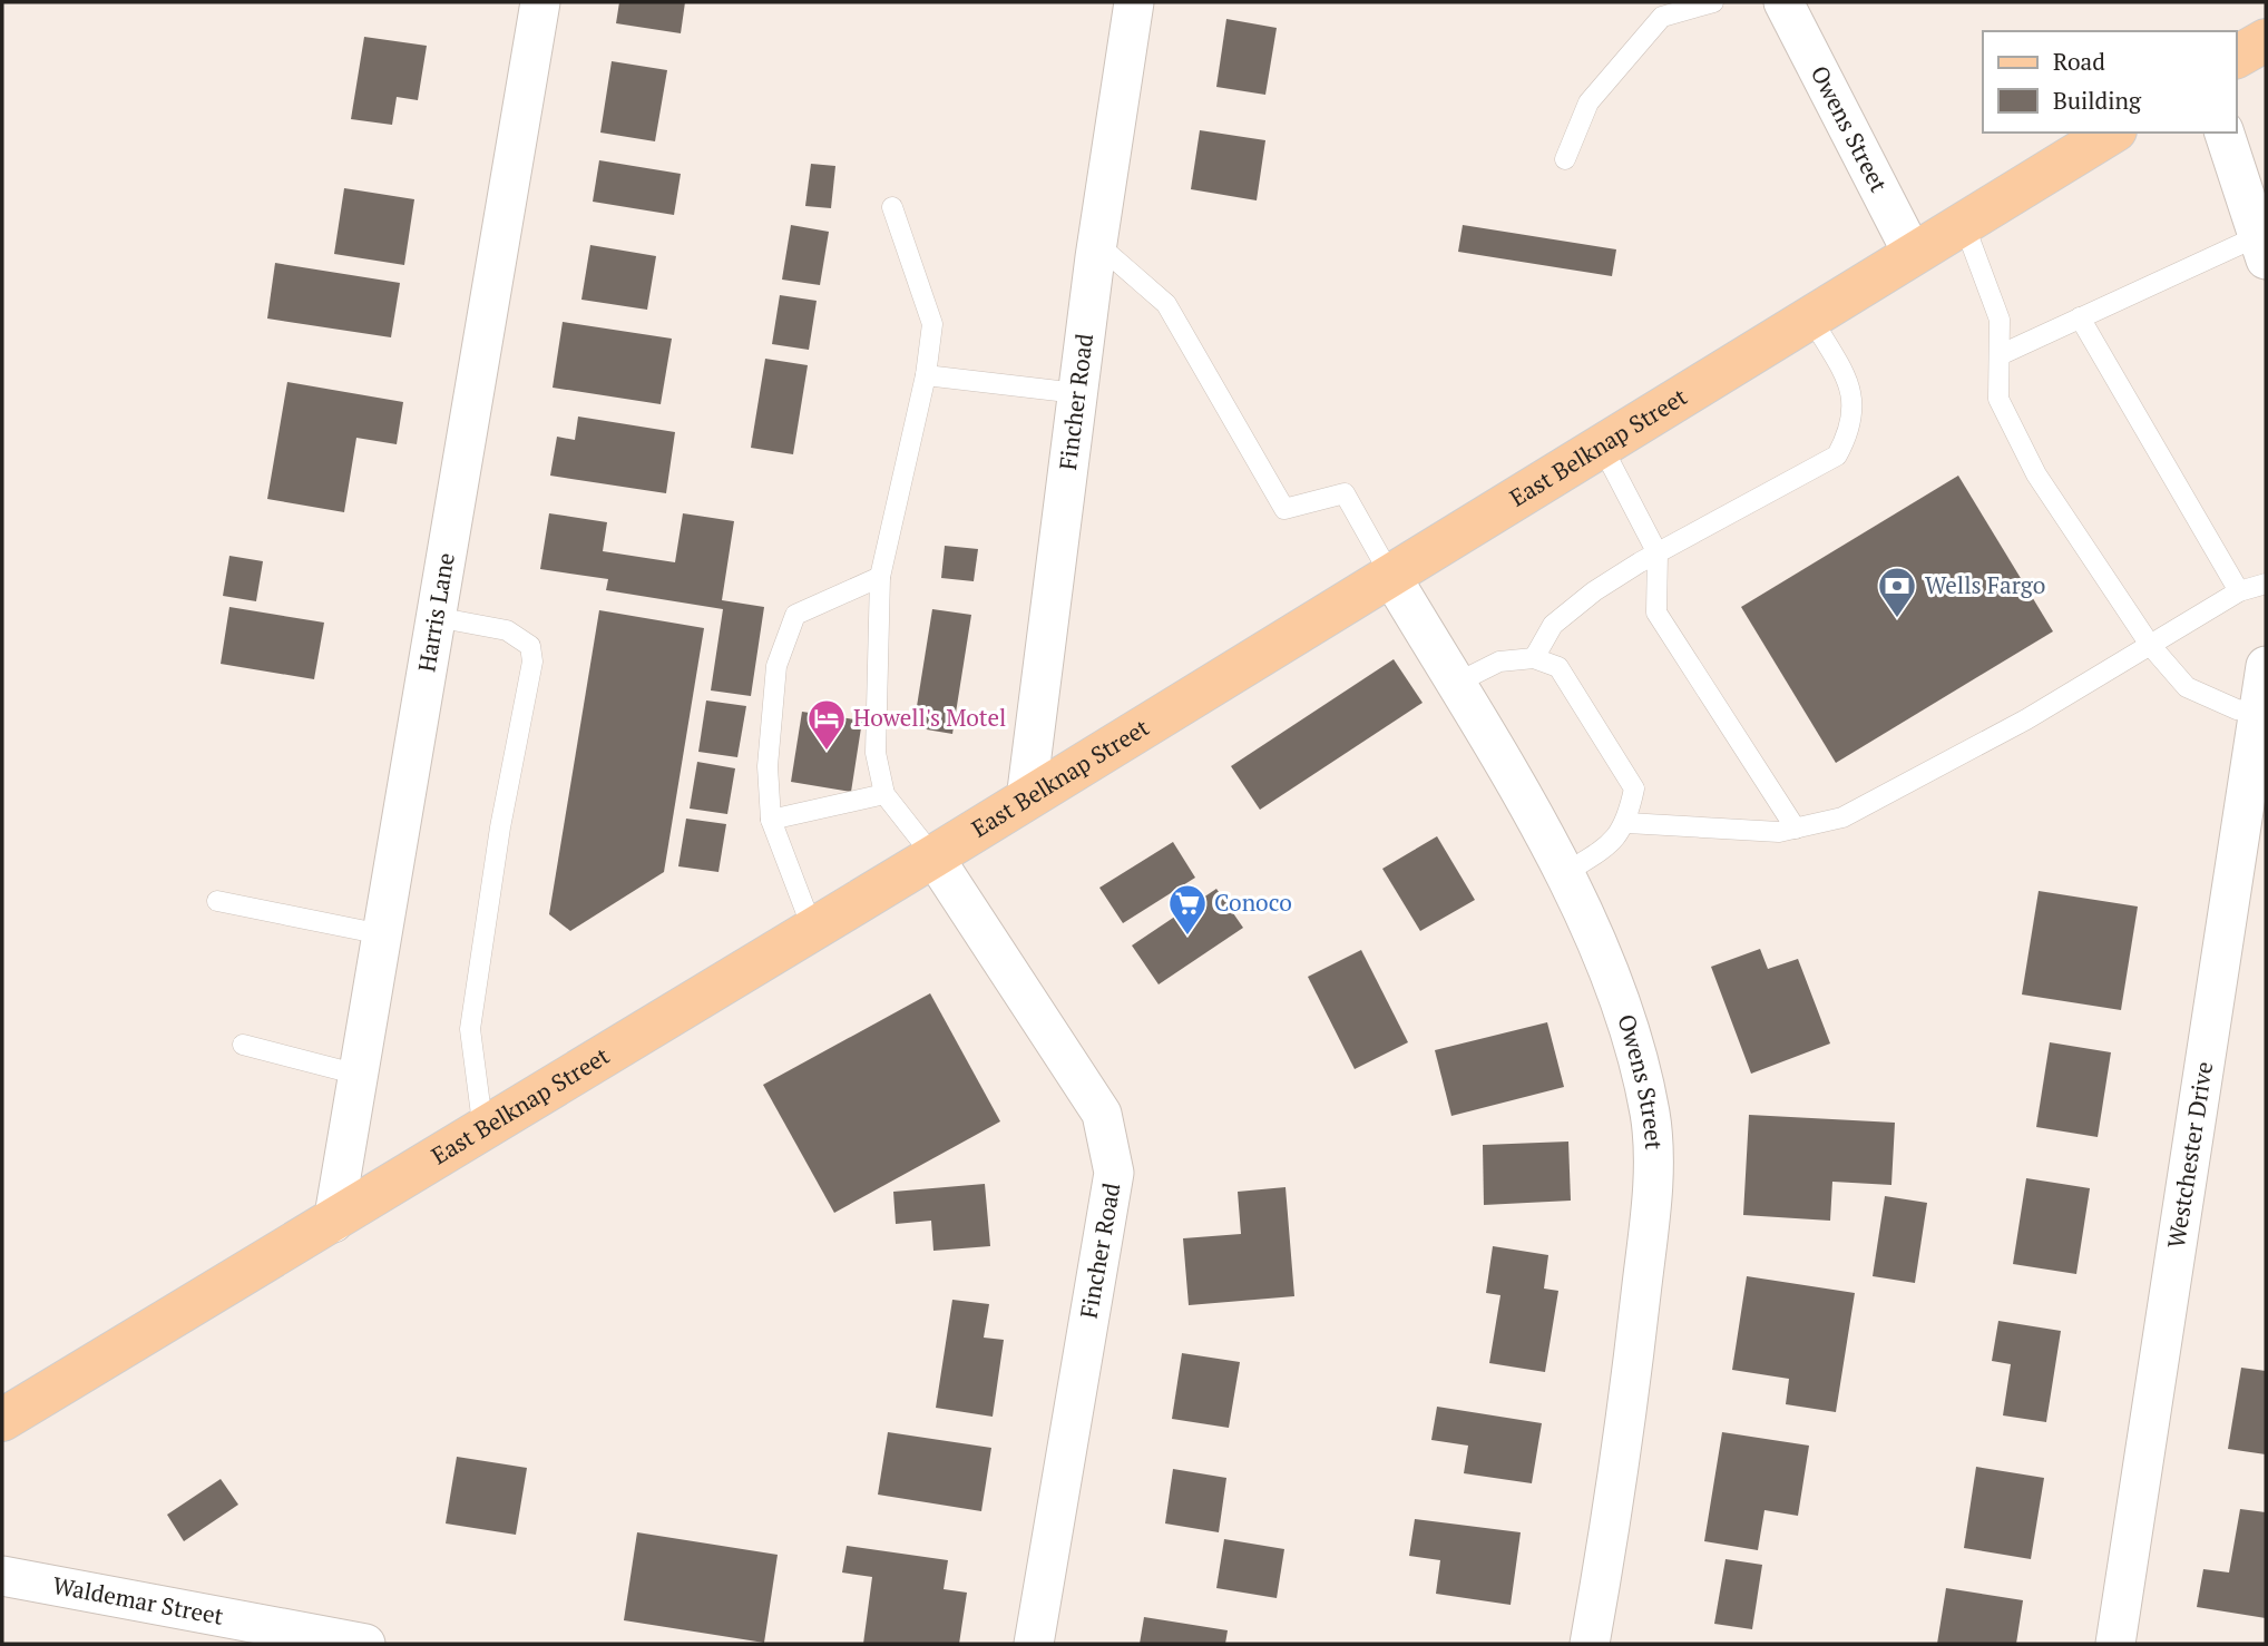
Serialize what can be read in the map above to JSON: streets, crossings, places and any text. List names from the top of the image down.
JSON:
{
  "streets": {
    "main road": ["East Belknap Street"],
    "street": [
      "Owens Street",
      "Fincher Road",
      "Harris Lane",
      "Westchester Drive",
      "Waldemar Street"
    ]
  },
  "crossings": [
    ["Owens Street", "East Belknap Street"],
    ["Fincher Road", "East Belknap Street"],
    ["East Belknap Street", "Harris Lane"]
  ],
  "places": {
    "bank": ["Wells Fargo"],
    "hotel": ["Howell's Motel"],
    "supermarket": ["Conoco"]
  },
  "legend": ["Road", "Building"]
}
